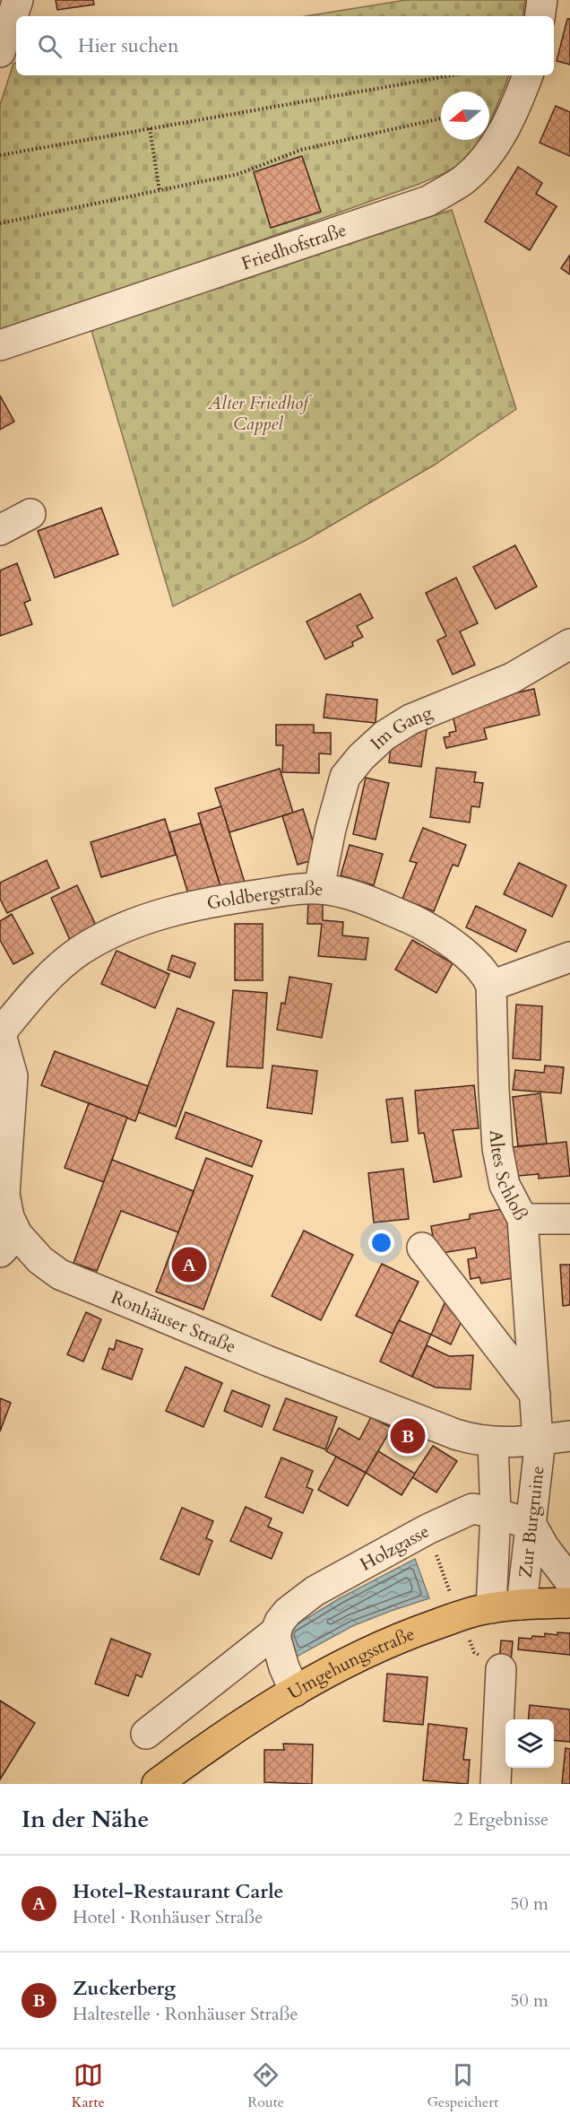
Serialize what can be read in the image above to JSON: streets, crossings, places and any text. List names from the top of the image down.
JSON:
{
  "streets": {
    "main road": ["Umgehungsstraße"],
    "street": [
      "Friedhofstraße",
      "Im Gang",
      "Goldbergstraße",
      "Altes Schloß",
      "Ronhäuser Straße",
      "Zur Burgruine",
      "Holzgasse"
    ]
  },
  "crossings": [
    ["Im Gang", "Goldbergstraße"],
    ["Goldbergstraße", "Altes Schloß"],
    ["Goldbergstraße", "Ronhäuser Straße"],
    ["Altes Schloß", "Ronhäuser Straße"],
    ["Altes Schloß", "Zur Burgruine"],
    ["Ronhäuser Straße", "Zur Burgruine"],
    ["Zur Burgruine", "Holzgasse"],
    ["Zur Burgruine", "Umgehungsstraße"]
  ],
  "parks": ["Alter Friedhof Cappel"],
  "north": "left",
  "page": {
    "search": "Hier suchen",
    "pins": ["A", "B"],
    "heading": ["In der Nähe", "2 Ergebnisse"],
    "list": [
      {
        "mark": "A",
        "name": "Hotel-Restaurant Carle",
        "note": "Hotel · Ronhäuser Straße",
        "value": "50 m"
      },
      {
        "mark": "B",
        "name": "Zuckerberg",
        "note": "Haltestelle · Ronhäuser Straße",
        "value": "50 m"
      }
    ],
    "nav": ["Karte", "Route", "Gespeichert"]
  }
}
